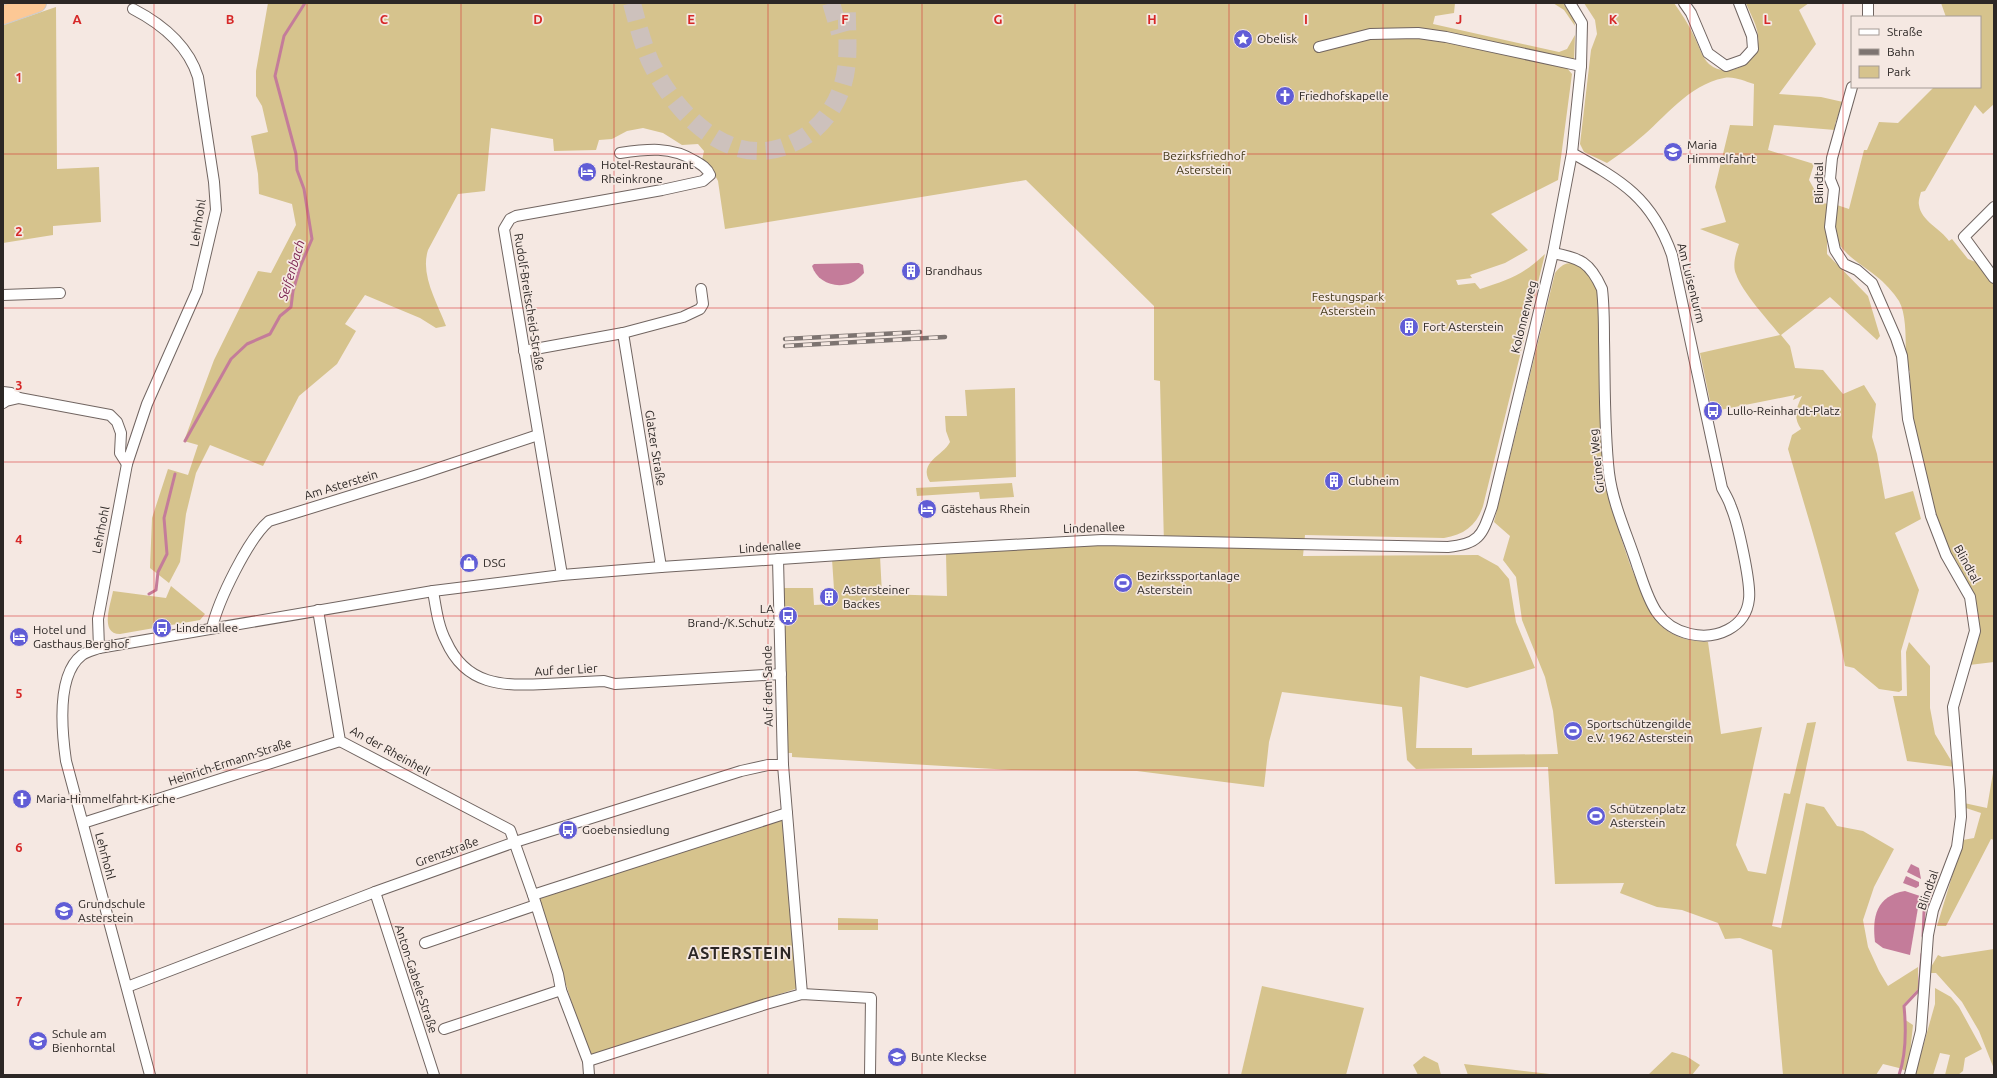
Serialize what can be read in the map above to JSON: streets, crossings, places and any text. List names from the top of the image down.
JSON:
{
  "streets": {
    "street": [
      "Blindtal",
      "Lehrhohl",
      "Am Luisenturm",
      "Rudolf-Breitscheid-Straße",
      "Kolonnenweg",
      "Glatzer Straße",
      "Grüner Weg",
      "Am Asterstein",
      "Lindenallee",
      "Auf der Lier",
      "Auf dem Sande",
      "An der Rheinhell",
      "Heinrich-Ermann-Straße",
      "Grenzstraße",
      "Anton-Gabele-Straße"
    ]
  },
  "crossings": [
    ["Lehrhohl", "Lindenallee"],
    ["Lehrhohl", "Heinrich-Ermann-Straße"],
    ["Lehrhohl", "Grenzstraße"],
    ["Am Luisenturm", "Kolonnenweg"],
    ["Am Luisenturm", "Grüner Weg"],
    ["Rudolf-Breitscheid-Straße", "Am Asterstein"],
    ["Rudolf-Breitscheid-Straße", "Lindenallee"],
    ["Kolonnenweg", "Grüner Weg"],
    ["Kolonnenweg", "Lindenallee"],
    ["Glatzer Straße", "Lindenallee"],
    ["Am Asterstein", "Lindenallee"],
    ["Lindenallee", "Auf der Lier"],
    ["Lindenallee", "Auf dem Sande"],
    ["Lindenallee", "An der Rheinhell"],
    ["Auf der Lier", "Auf dem Sande"],
    ["Auf dem Sande", "Grenzstraße"],
    ["An der Rheinhell", "Heinrich-Ermann-Straße"],
    ["An der Rheinhell", "Grenzstraße"],
    ["Grenzstraße", "Anton-Gabele-Straße"]
  ],
  "districts": ["ASTERSTEIN"],
  "water": ["Seifenbach"],
  "parks": ["Bezirksfriedhof Asterstein", "Festungspark Asterstein"],
  "places": {
    "place": ["Obelisk"],
    "church": ["Friedhofskapelle", "Maria-Himmelfahrt-Kirche"],
    "school or university": [
      "Maria Himmelfahrt",
      "Grundschule Asterstein",
      "Schule am Bienhorntal",
      "Bunte Kleckse"
    ],
    "hotel": ["Hotel-Restaurant Rheinkrone", "Gästehaus Rhein", "Hotel und Gasthaus Berghof"],
    "building": [
      "Brandhaus",
      "Fort Asterstein",
      "Clubheim",
      "Astersteiner Backes"
    ],
    "bus stop": [
      "Lullo-Reinhardt-Platz",
      "LA Brand-/K.Schutz",
      "Lindenallee",
      "Goebensiedlung"
    ],
    "shop": ["DSG"],
    "sports": ["Bezirkssportanlage Asterstein", "Sportschützengilde e.V. 1962 Asterstein", "Schützenplatz Asterstein"]
  },
  "legend": ["Straße", "Bahn", "Park"],
  "grid": {
    "columns": [
      "A",
      "B",
      "C",
      "D",
      "E",
      "F",
      "G",
      "H",
      "I",
      "J",
      "K",
      "L"
    ],
    "rows": [
      "1",
      "2",
      "3",
      "4",
      "5",
      "6",
      "7"
    ]
  }
}
